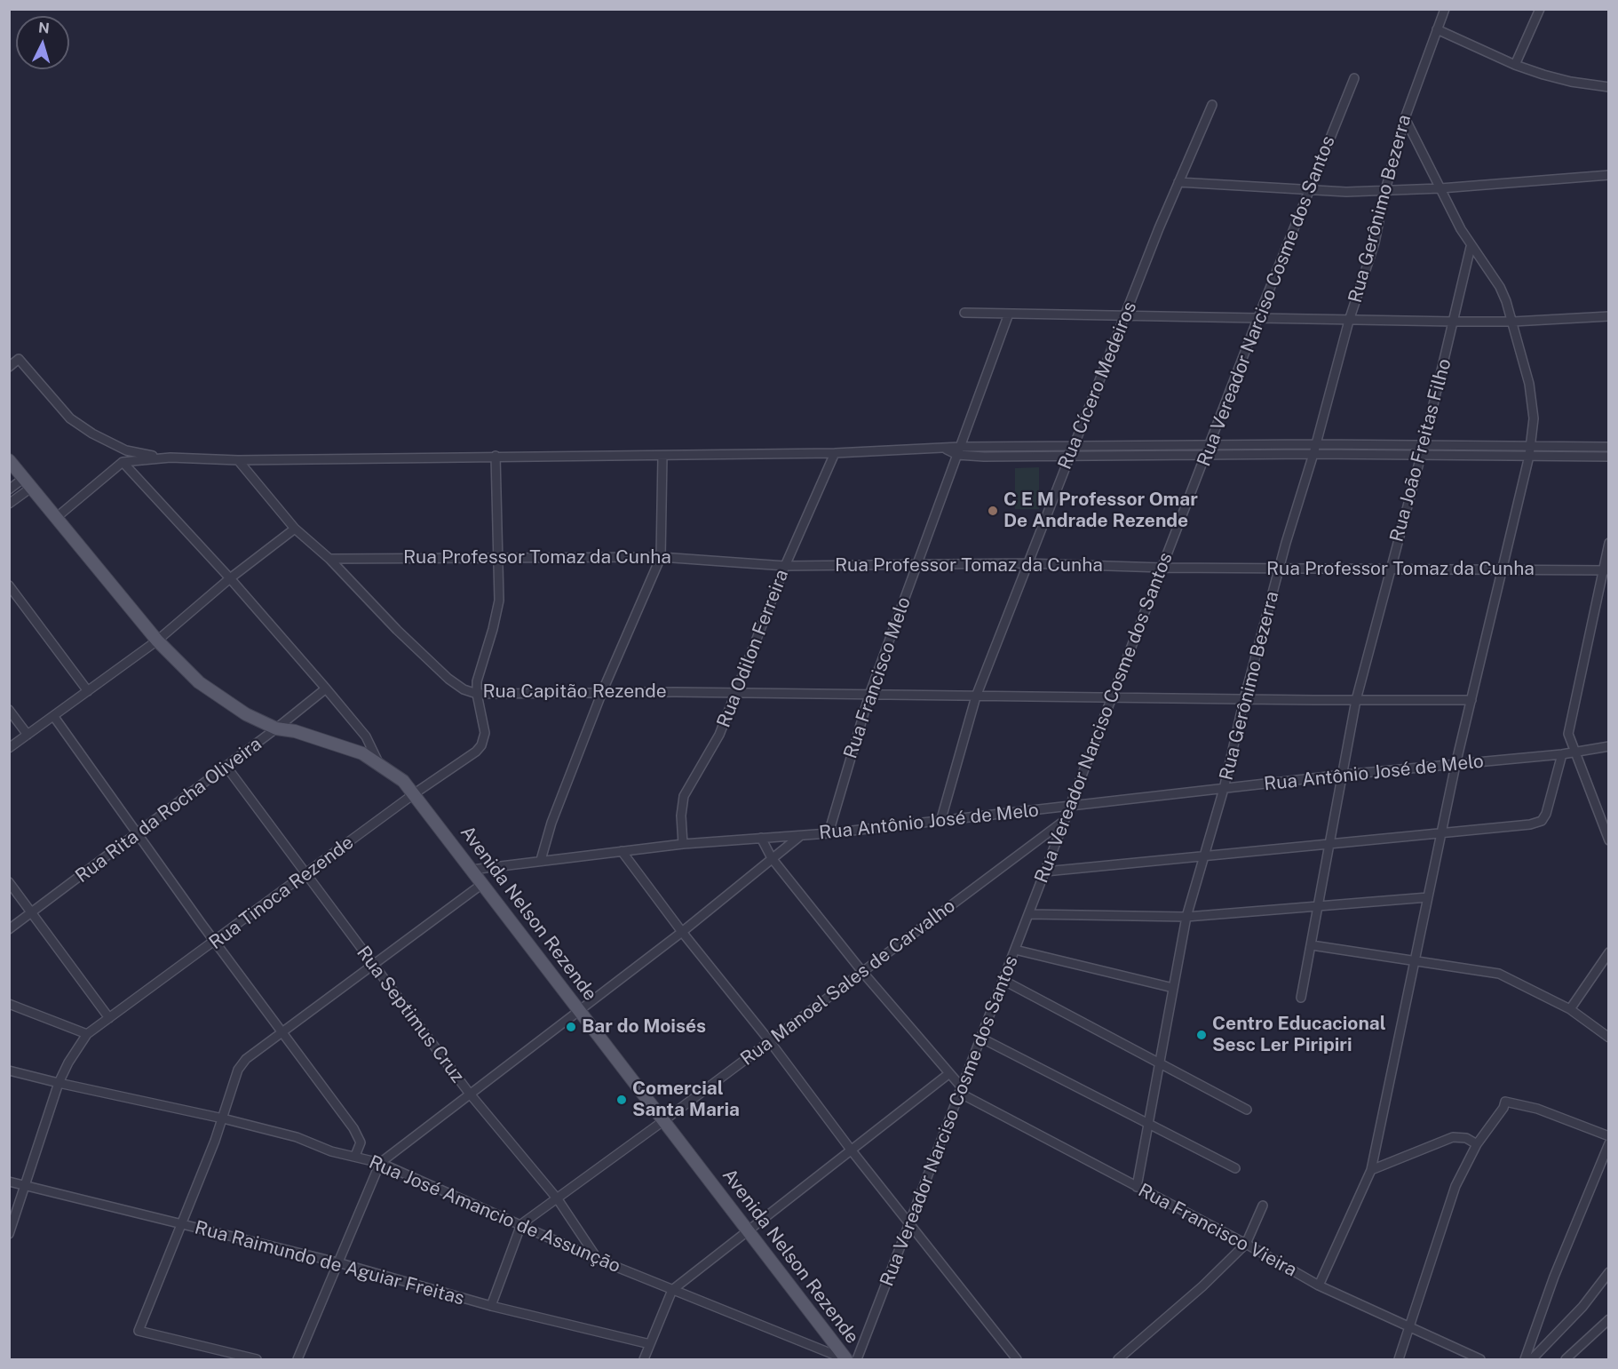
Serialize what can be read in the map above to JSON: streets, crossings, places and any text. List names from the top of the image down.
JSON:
{
  "streets": {
    "main road": ["Avenida Nelson Rezende"],
    "street": [
      "Rua Gerônimo Bezerra",
      "Rua Vereador Narciso Cosme dos Santos",
      "Rua Cícero Medeiros",
      "Rua João Freitas Filho",
      "Rua Professor Tomaz da Cunha",
      "Rua Odilon Ferreira",
      "Rua Francisco Melo",
      "Rua Capitão Rezende",
      "Rua Antônio José de Melo",
      "Rua Rita da Rocha Oliveira",
      "Rua Tinoca Rezende",
      "Rua Manoel Sales de Carvalho",
      "Rua Septimus Cruz",
      "Rua José Amancio de Assunção",
      "Rua Francisco Vieira",
      "Rua Raimundo de Aguiar Freitas"
    ]
  },
  "crossings": [
    ["Rua Gerônimo Bezerra", "Rua Professor Tomaz da Cunha"],
    ["Rua Gerônimo Bezerra", "Rua Capitão Rezende"],
    ["Rua Gerônimo Bezerra", "Rua Antônio José de Melo"],
    ["Rua Gerônimo Bezerra", "Rua Francisco Vieira"],
    ["Rua Vereador Narciso Cosme dos Santos", "Rua Professor Tomaz da Cunha"],
    ["Rua Vereador Narciso Cosme dos Santos", "Rua Capitão Rezende"],
    ["Rua Vereador Narciso Cosme dos Santos", "Rua Antônio José de Melo"],
    ["Rua Vereador Narciso Cosme dos Santos", "Rua Manoel Sales de Carvalho"],
    ["Rua Vereador Narciso Cosme dos Santos", "Rua Francisco Vieira"],
    ["Rua Cícero Medeiros", "Rua Professor Tomaz da Cunha"],
    ["Rua Cícero Medeiros", "Rua Capitão Rezende"],
    ["Rua Cícero Medeiros", "Rua Antônio José de Melo"],
    ["Rua João Freitas Filho", "Rua Professor Tomaz da Cunha"],
    ["Rua João Freitas Filho", "Rua Capitão Rezende"],
    ["Rua João Freitas Filho", "Rua Antônio José de Melo"],
    ["Rua Professor Tomaz da Cunha", "Rua Odilon Ferreira"],
    ["Rua Professor Tomaz da Cunha", "Rua Francisco Melo"],
    ["Rua Professor Tomaz da Cunha", "Rua Capitão Rezende"],
    ["Rua Odilon Ferreira", "Rua Capitão Rezende"],
    ["Rua Odilon Ferreira", "Rua Antônio José de Melo"],
    ["Rua Francisco Melo", "Rua Capitão Rezende"],
    ["Rua Francisco Melo", "Rua Antônio José de Melo"],
    ["Rua Capitão Rezende", "Rua Tinoca Rezende"],
    ["Rua Antônio José de Melo", "Avenida Nelson Rezende"],
    ["Rua Antônio José de Melo", "Rua Francisco Vieira"],
    ["Rua Rita da Rocha Oliveira", "Avenida Nelson Rezende"],
    ["Rua Rita da Rocha Oliveira", "Rua Septimus Cruz"],
    ["Rua Tinoca Rezende", "Avenida Nelson Rezende"],
    ["Rua Tinoca Rezende", "Rua Septimus Cruz"],
    ["Avenida Nelson Rezende", "Rua Manoel Sales de Carvalho"],
    ["Avenida Nelson Rezende", "Rua José Amancio de Assunção"],
    ["Rua Manoel Sales de Carvalho", "Rua Septimus Cruz"],
    ["Rua Manoel Sales de Carvalho", "Rua José Amancio de Assunção"],
    ["Rua Manoel Sales de Carvalho", "Rua Francisco Vieira"],
    ["Rua Septimus Cruz", "Rua José Amancio de Assunção"]
  ],
  "places": [
    "C E M Professor Omar De Andrade Rezende",
    "Bar do Moisés",
    "Centro Educacional Sesc Ler Piripiri",
    "Comercial Santa Maria"
  ],
  "north": "top"
}
